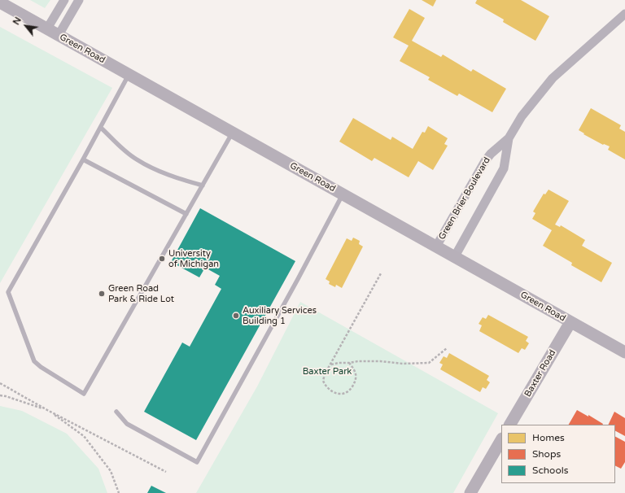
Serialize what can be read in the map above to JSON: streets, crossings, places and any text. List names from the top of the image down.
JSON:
{
  "streets": {
    "street": ["Green Road", "Green Brier Boulevard", "Baxter Road"]
  },
  "crossings": [
    ["Green Road", "Green Brier Boulevard"],
    ["Green Road", "Baxter Road"]
  ],
  "parks": ["Baxter Park"],
  "places": ["University of Michigan", "Green Road Park & Ride Lot", "Auxiliary Services Building 1"],
  "legend": ["Homes", "Shops", "Schools"],
  "north": "top left"
}
